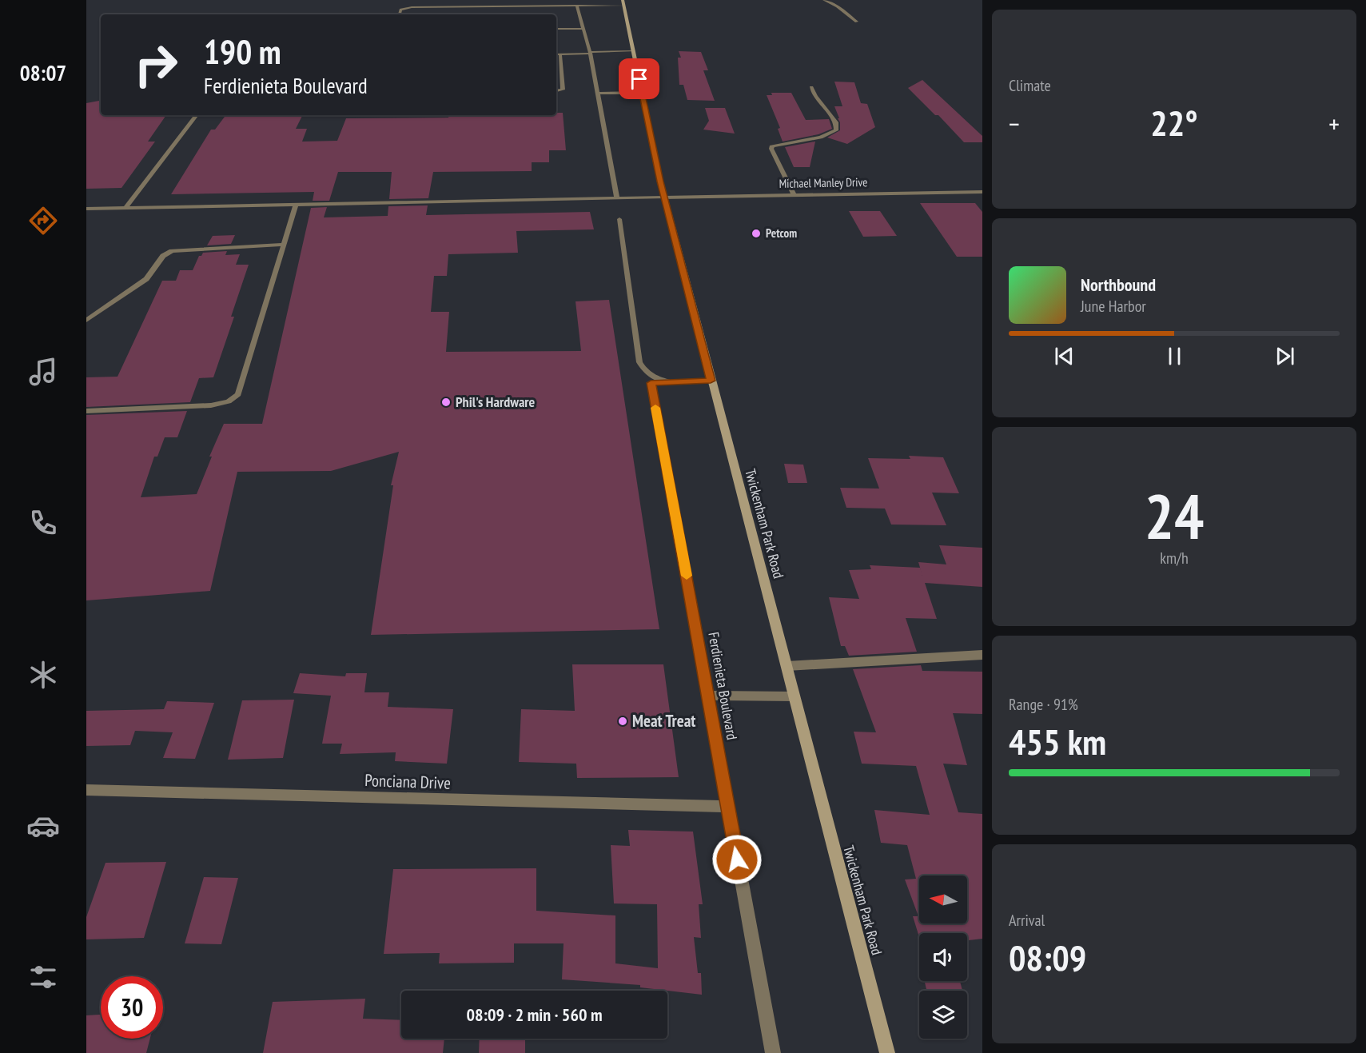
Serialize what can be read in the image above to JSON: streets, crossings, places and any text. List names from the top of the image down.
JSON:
{
  "streets": {
    "main road": ["Twickenham Park Road"],
    "street": ["Michael Manley Drive", "Ferdienieta Boulevard", "Ponciana Drive"]
  },
  "crossings": [
    ["Michael Manley Drive", "Twickenham Park Road"],
    ["Twickenham Park Road", "Ferdienieta Boulevard"],
    ["Ferdienieta Boulevard", "Ponciana Drive"]
  ],
  "places": ["Petcom", "Phil's Hardware", "Meat Treat"],
  "north": "left",
  "page": {
    "tabs": "08:07",
    "tile": [
      "Climate",
      ["24", "km/h"],
      ["Range · 91%", "455 km"],
      ["Arrival", "08:09"]
    ],
    "turn": ["190 m", "Ferdienieta Boulevard"],
    "heat": ["−", "22°", "+"],
    "song": ["Northbound", "June Harbor"],
    "limit": "30",
    "trip": "08:09 · 2 min · 560 m"
  }
}
